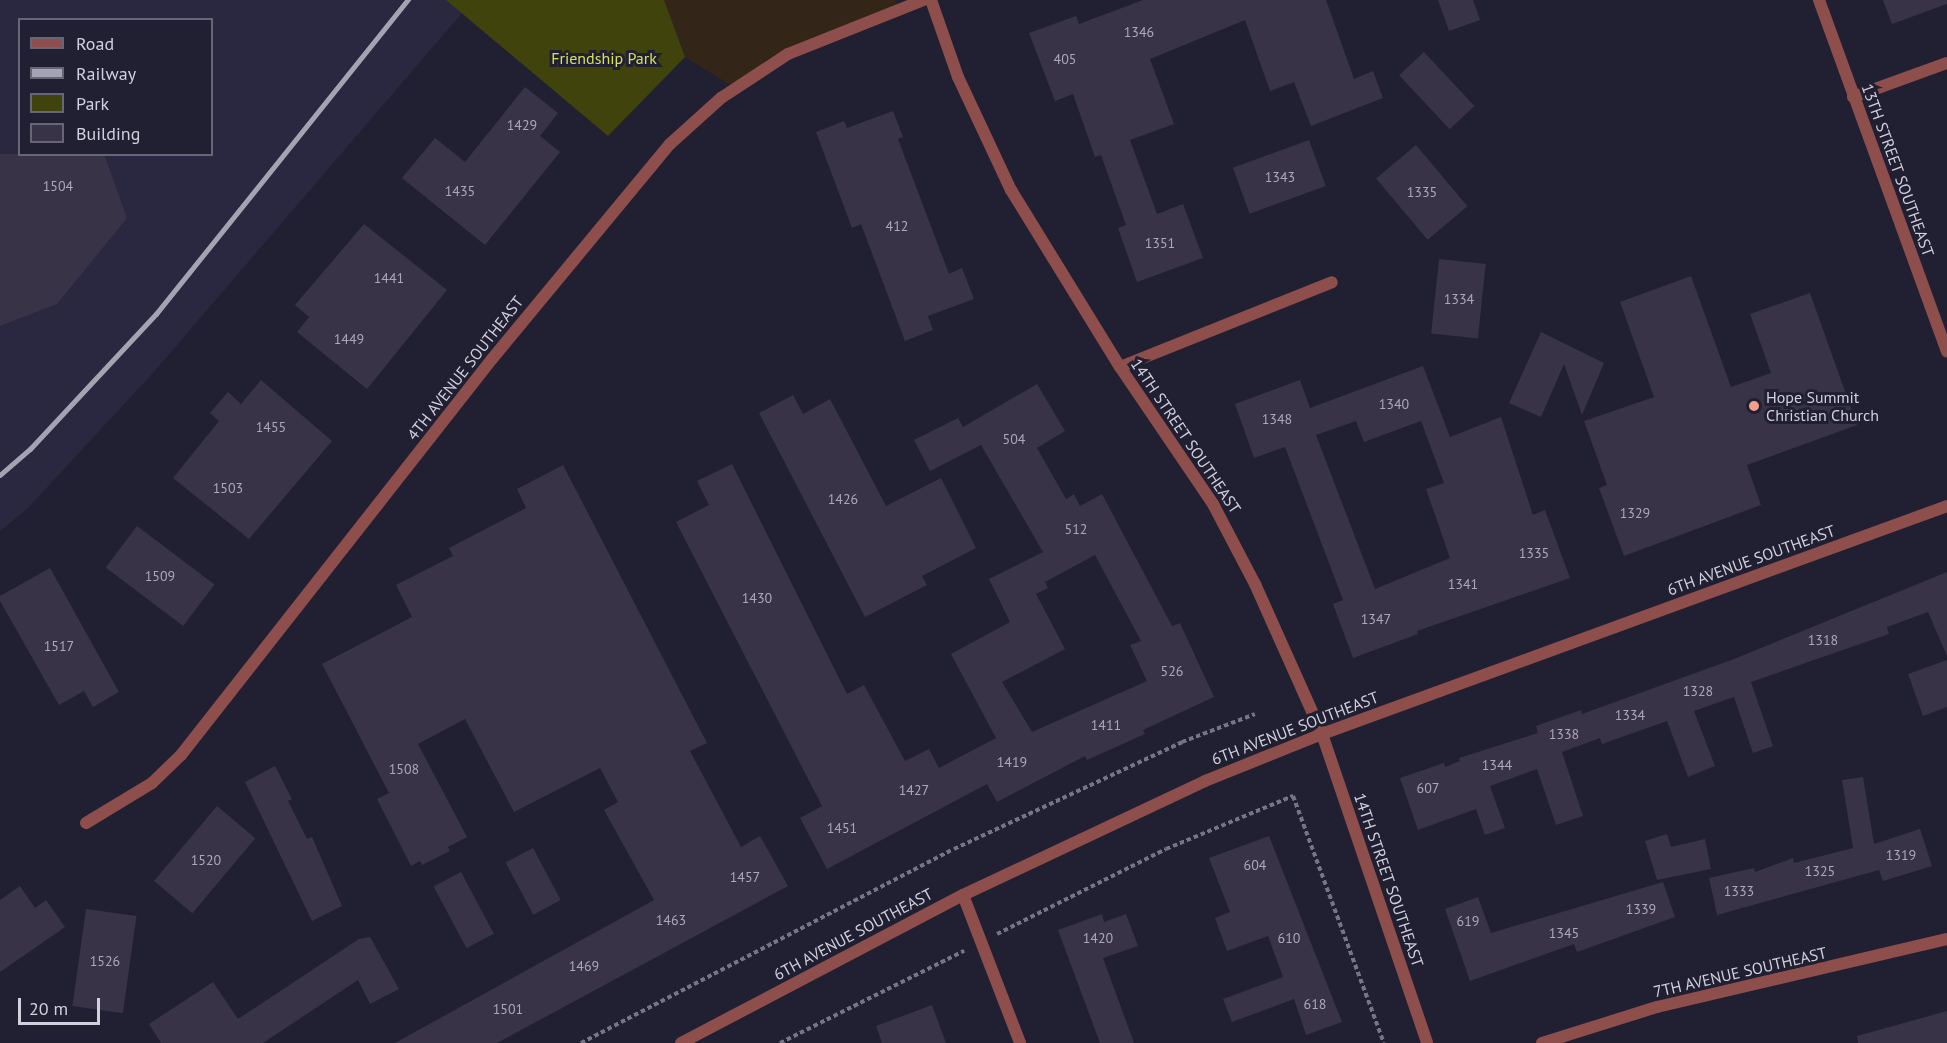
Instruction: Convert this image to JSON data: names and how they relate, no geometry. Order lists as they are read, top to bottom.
{
  "streets": {
    "street": [
      "13TH STREET SOUTHEAST",
      "4TH AVENUE SOUTHEAST",
      "14TH STREET SOUTHEAST",
      "6TH AVENUE SOUTHEAST",
      "7TH AVENUE SOUTHEAST"
    ]
  },
  "crossings": [
    ["14TH STREET SOUTHEAST", "6TH AVENUE SOUTHEAST"]
  ],
  "parks": ["Friendship Park"],
  "places": ["Hope Summit Christian Church"],
  "house_numbers": [
    "1346",
    "405",
    "1429",
    "1343",
    "1504",
    "1435",
    "1335",
    "412",
    "1351",
    "1441",
    "1334",
    "1449",
    "1340",
    "1348",
    "1455",
    "504",
    "1503",
    "1426",
    "1329",
    "512",
    "1335",
    "1509",
    "1341",
    "1430",
    "1347",
    "1318",
    "1517",
    "526",
    "1328",
    "1334",
    "1411",
    "1338",
    "1419",
    "1344",
    "1508",
    "607",
    "1427",
    "1451",
    "1319",
    "1520",
    "604",
    "1325",
    "1457",
    "1333",
    "1339",
    "1463",
    "619",
    "1345",
    "1420",
    "610",
    "1526",
    "1469",
    "618",
    "1501"
  ],
  "legend": [
    "Road",
    "Railway",
    "Park",
    "Building"
  ],
  "scale_bar": "20 m"
}
